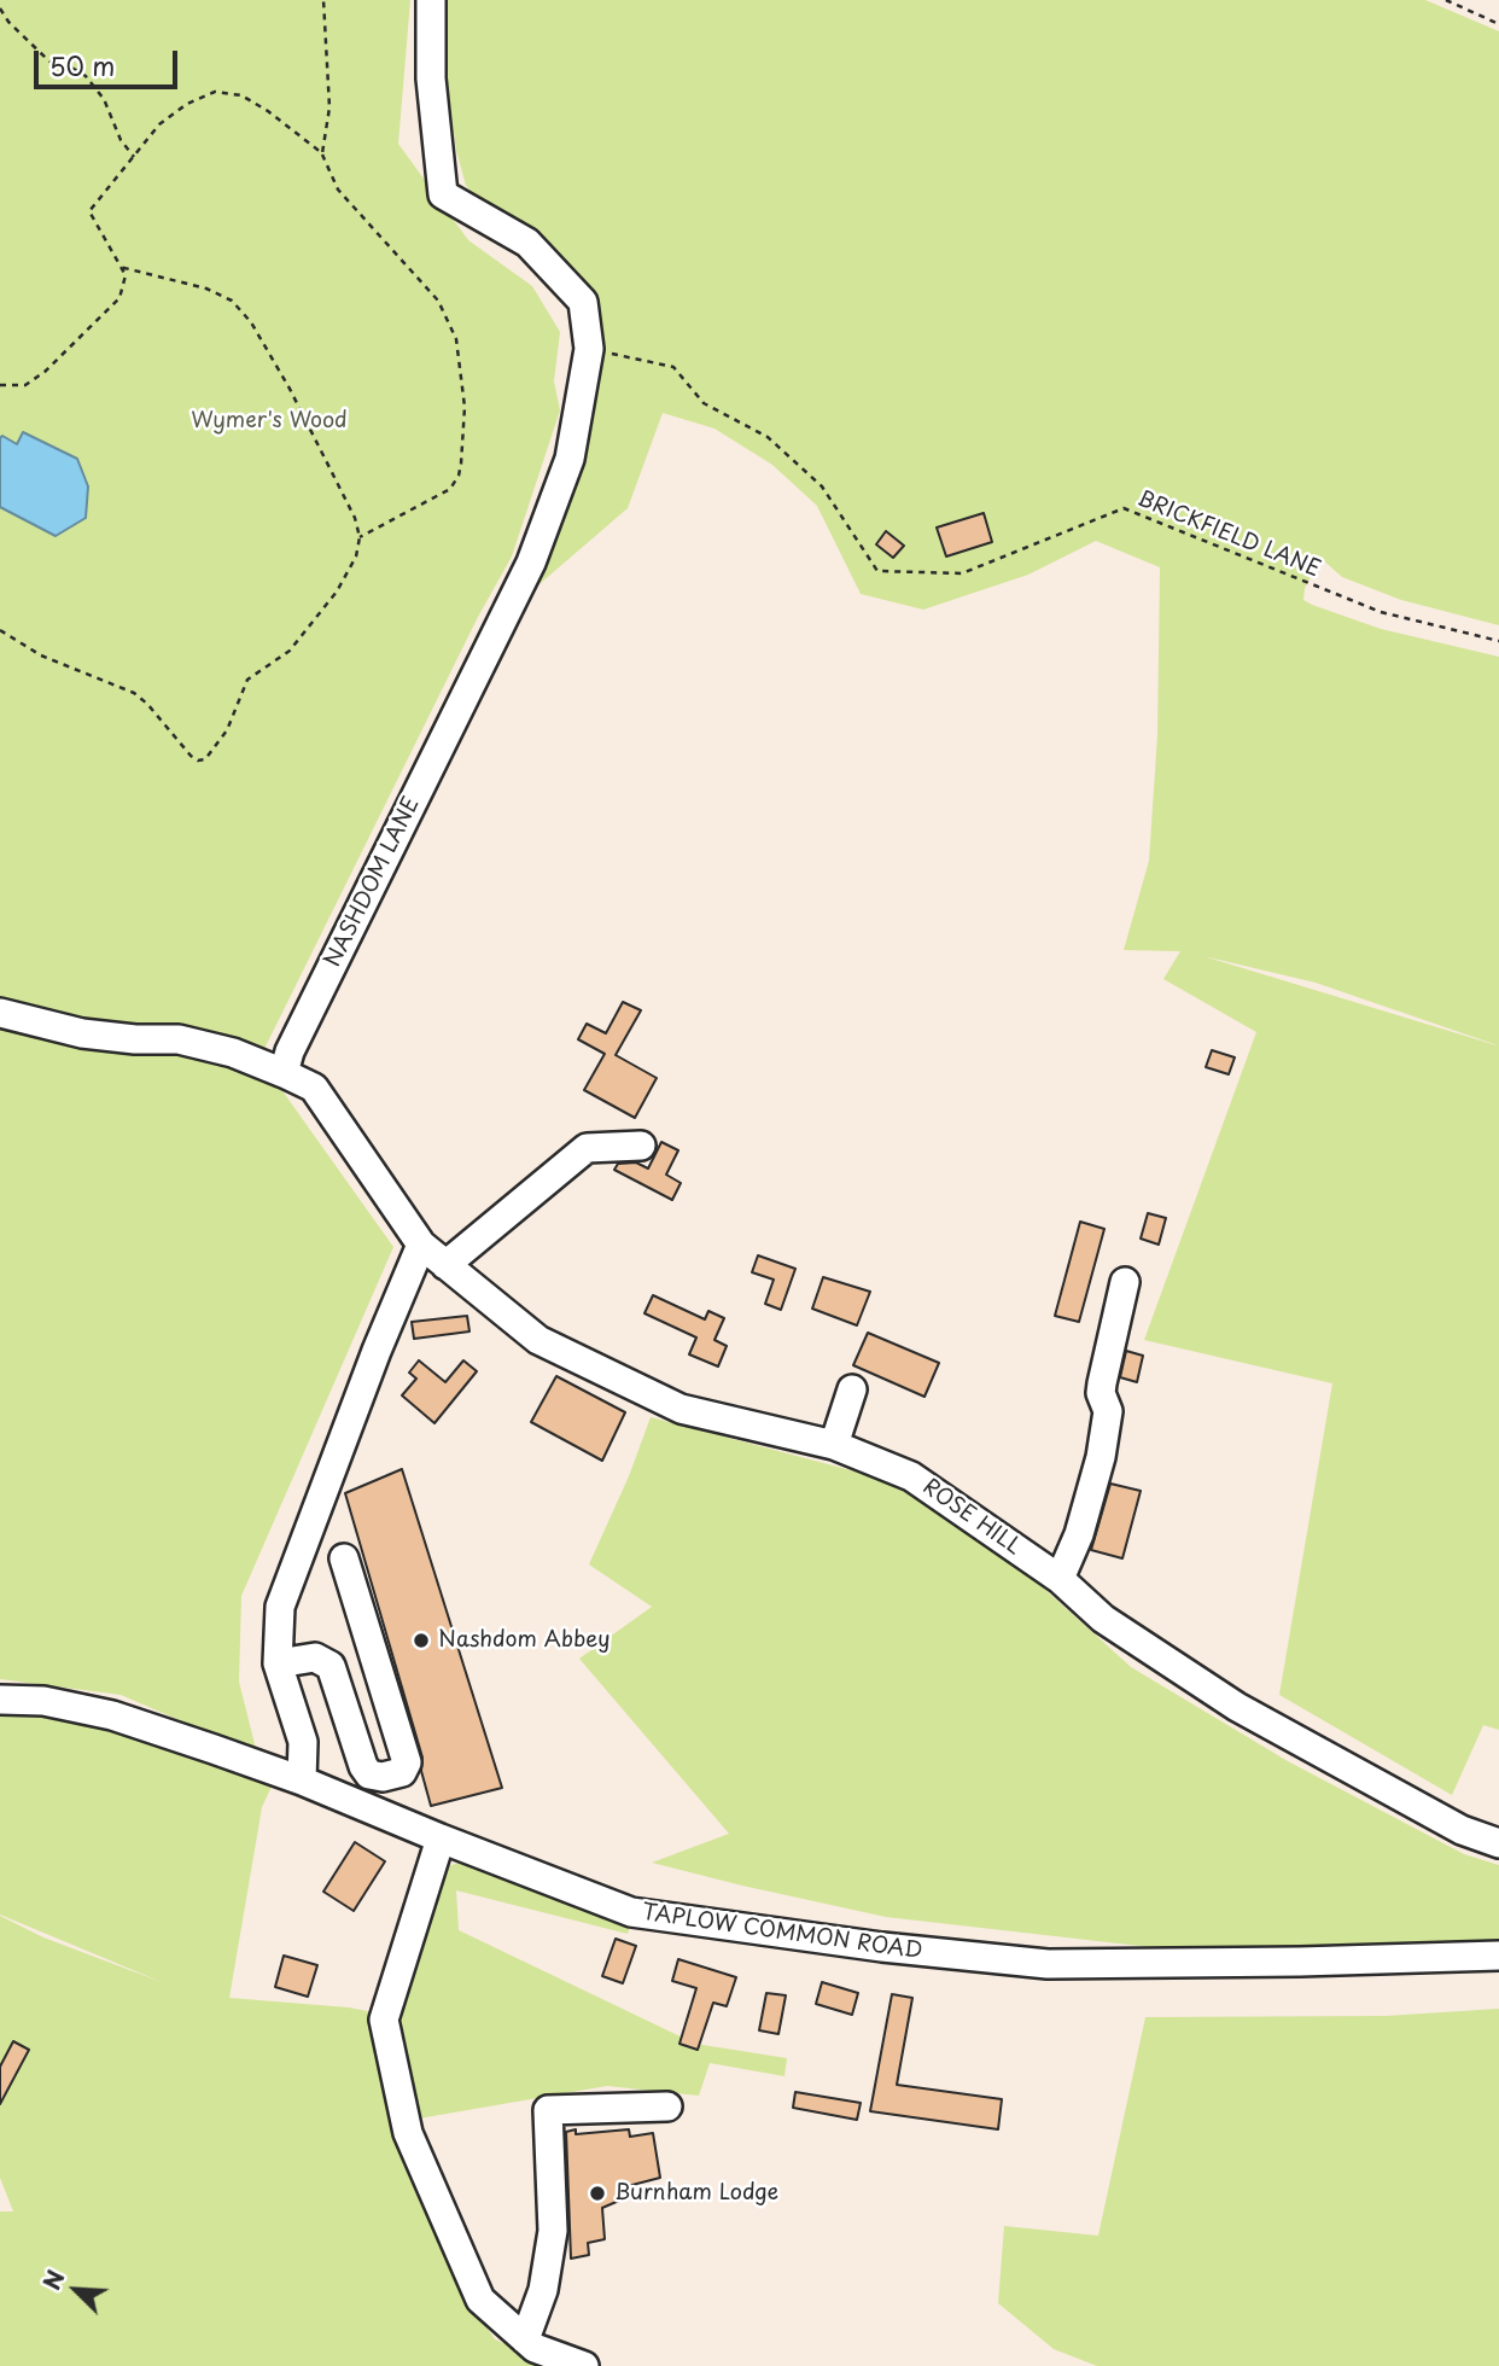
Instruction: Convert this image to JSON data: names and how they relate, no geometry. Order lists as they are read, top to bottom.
{
  "streets": {
    "street": ["NASHDOM LANE", "ROSE HILL", "TAPLOW COMMON ROAD"],
    "path": ["BRICKFIELD LANE"]
  },
  "crossings": [
    ["BRICKFIELD LANE", "NASHDOM LANE"]
  ],
  "parks": ["Wymer's Wood"],
  "places": ["Nashdom Abbey", "Burnham Lodge"],
  "scale_bar": "50 m",
  "north": "top left"
}
